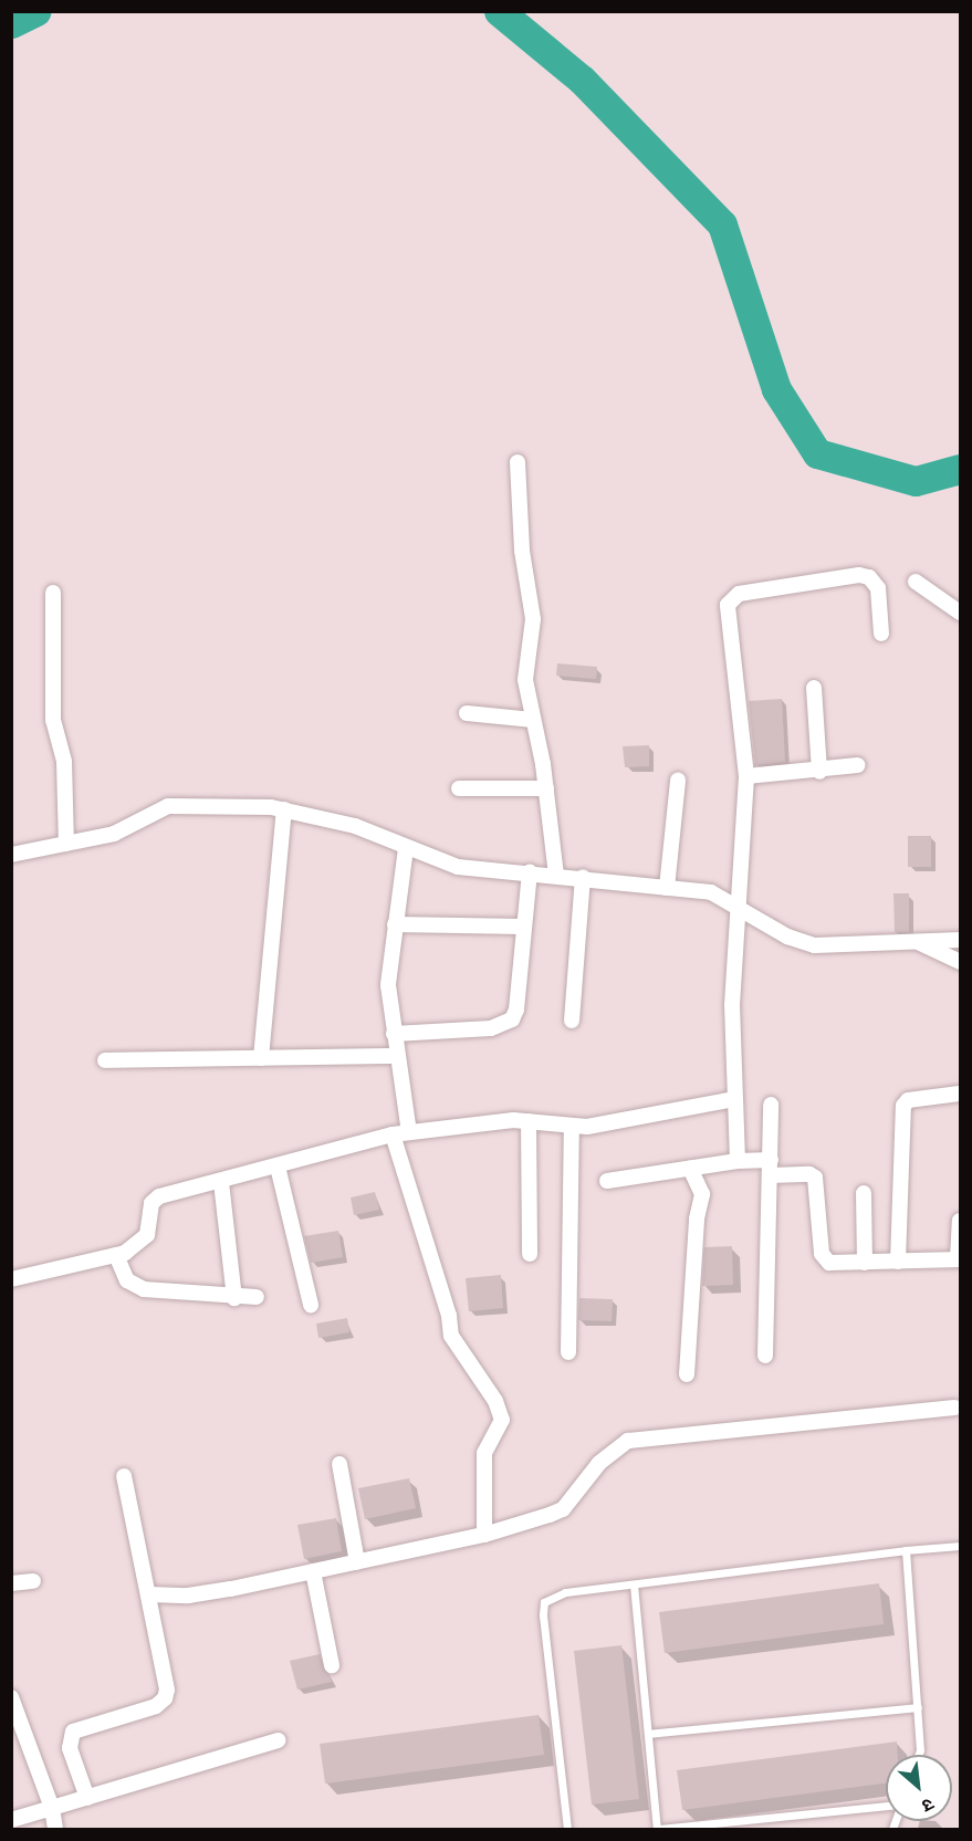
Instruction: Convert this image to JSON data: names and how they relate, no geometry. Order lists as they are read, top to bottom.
{
  "north": "bottom right"
}
